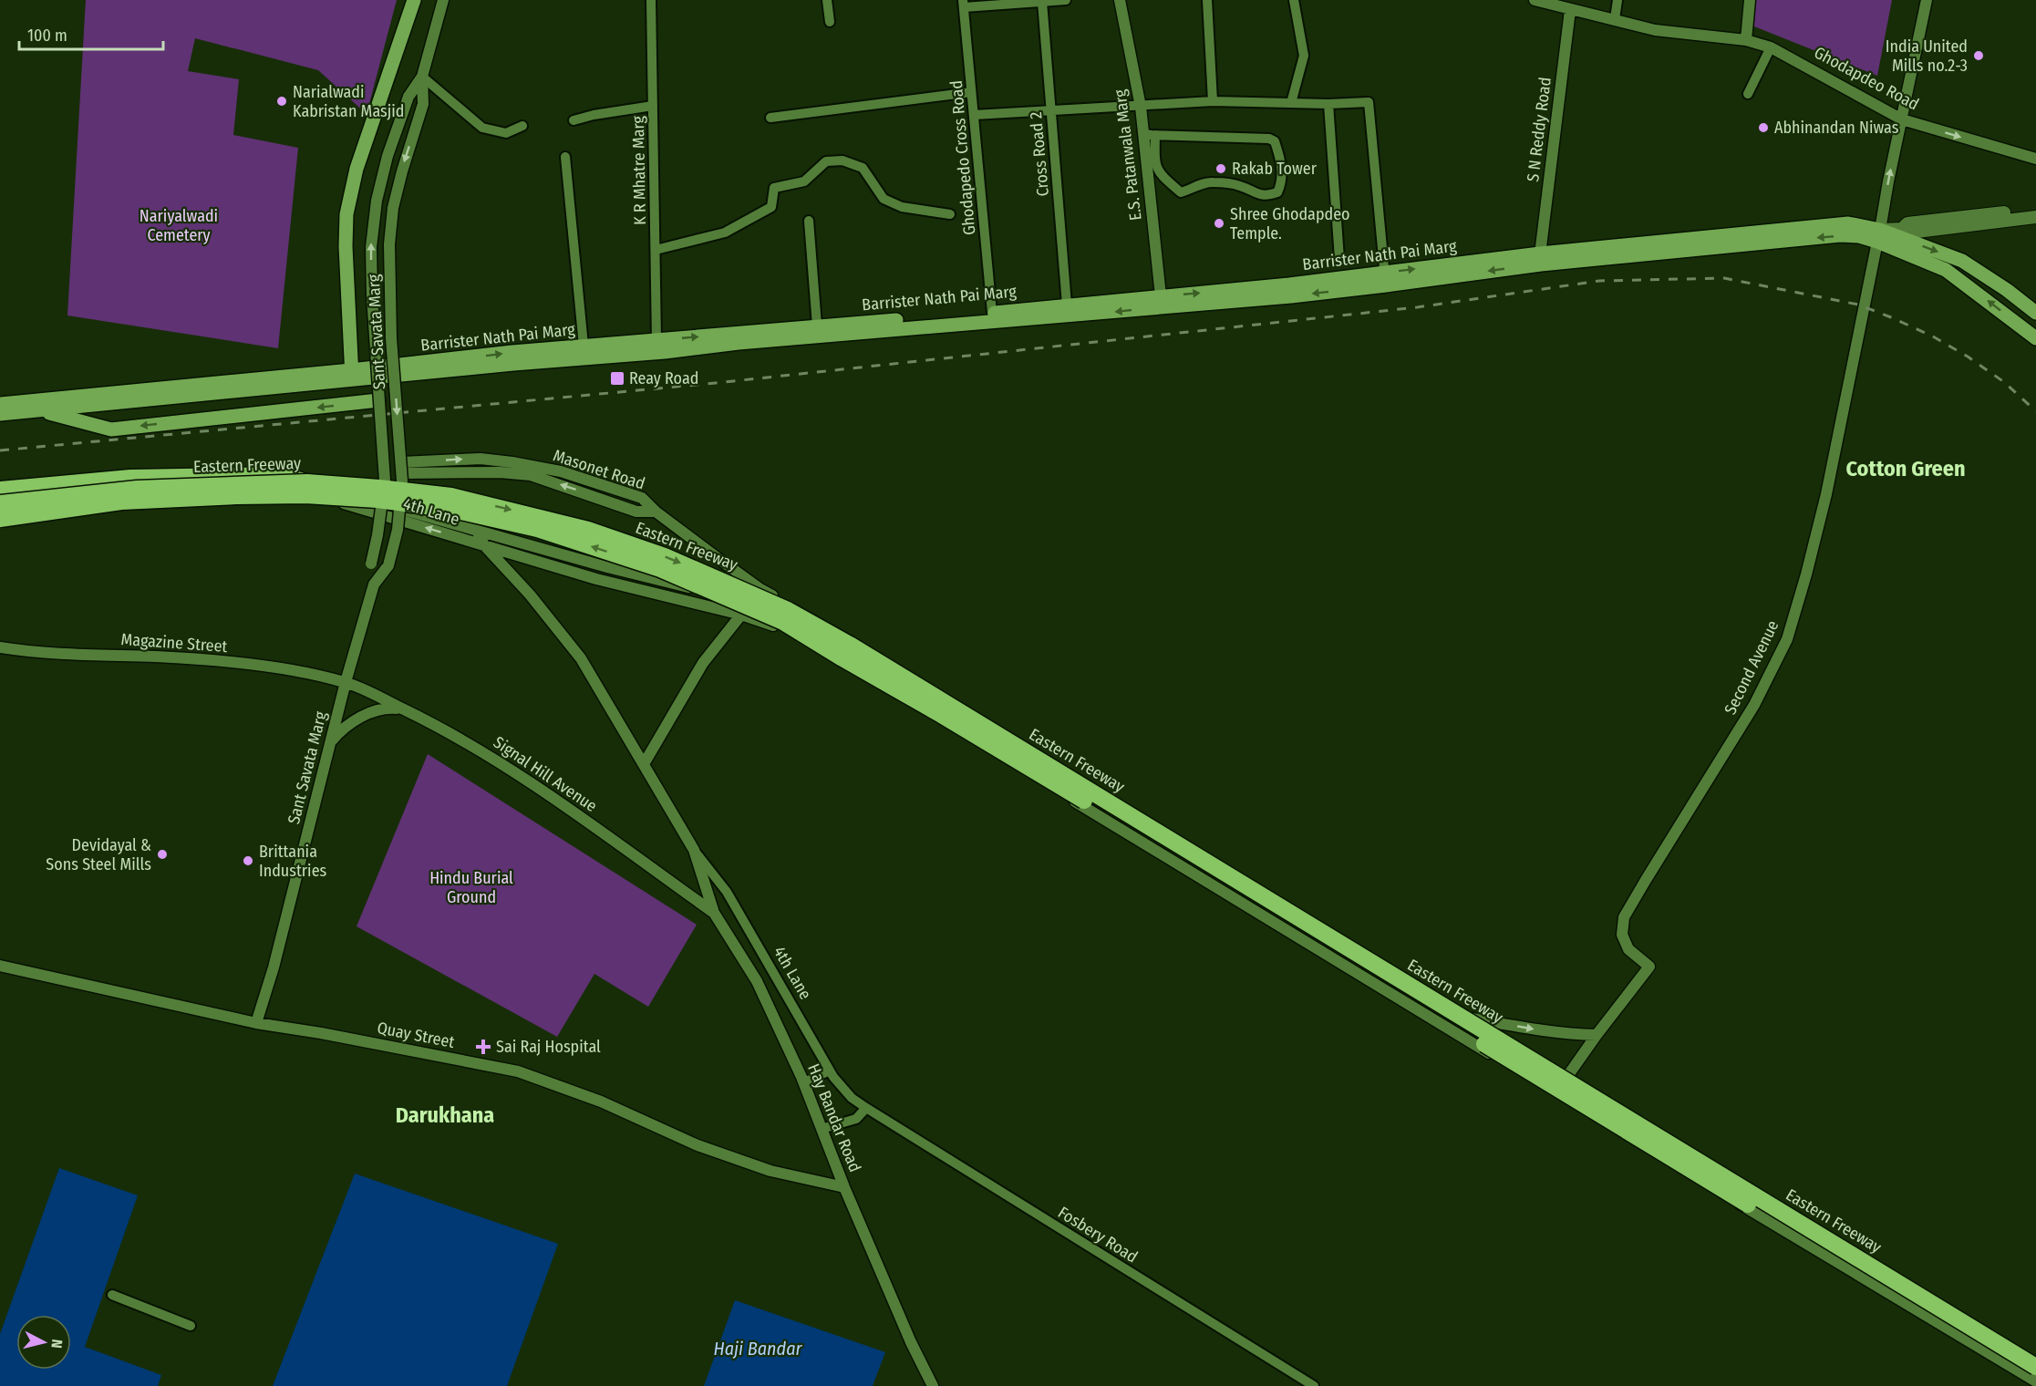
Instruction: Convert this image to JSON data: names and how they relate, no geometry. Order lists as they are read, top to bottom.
{
  "streets": {
    "highway": ["Eastern Freeway"],
    "main road": ["Barrister Nath Pai Marg"],
    "street": [
      "Ghodapdeo Road",
      "S N Reddy Road",
      "Cross Road 2",
      "E.S. Patanwala Marg",
      "Ghodapedo Cross Road",
      "K R Mhatre Marg",
      "Sant Savata Marg",
      "Masonet Road",
      "4th Lane",
      "Magazine Street",
      "Second Avenue",
      "Signal Hill Avenue",
      "Quay Street",
      "Hay Bandar Road",
      "Fosbery Road"
    ]
  },
  "crossings": [
    ["Ghodapdeo Road", "S N Reddy Road"],
    ["S N Reddy Road", "Barrister Nath Pai Marg"],
    ["Cross Road 2", "Barrister Nath Pai Marg"],
    ["E.S. Patanwala Marg", "Barrister Nath Pai Marg"],
    ["Ghodapedo Cross Road", "Barrister Nath Pai Marg"],
    ["K R Mhatre Marg", "Barrister Nath Pai Marg"],
    ["Barrister Nath Pai Marg", "Second Avenue"],
    ["Sant Savata Marg", "Masonet Road"],
    ["Sant Savata Marg", "Magazine Street"],
    ["Sant Savata Marg", "Signal Hill Avenue"],
    ["Sant Savata Marg", "Quay Street"],
    ["Masonet Road", "Second Avenue"],
    ["4th Lane", "Signal Hill Avenue"],
    ["4th Lane", "Hay Bandar Road"],
    ["4th Lane", "Fosbery Road"],
    ["Magazine Street", "Signal Hill Avenue"],
    ["Signal Hill Avenue", "Hay Bandar Road"],
    ["Quay Street", "Hay Bandar Road"]
  ],
  "districts": ["Cotton Green", "Darukhana"],
  "water": ["Haji Bandar"],
  "parks": ["Nariyalwadi Cemetery", "Hindu Burial Ground"],
  "places": {
    "other": [
      "India United Mills no.2-3",
      "Narialwadi Kabristan Masjid",
      "Abhinandan Niwas",
      "Rakab Tower",
      "Shree Ghodapdeo Temple.",
      "Devidayal & Sons Steel Mills",
      "Brittania Industries"
    ],
    "transit": ["Reay Road"],
    "health": ["Sai Raj Hospital"]
  },
  "scale_bar": "100 m",
  "north": "right"
}
